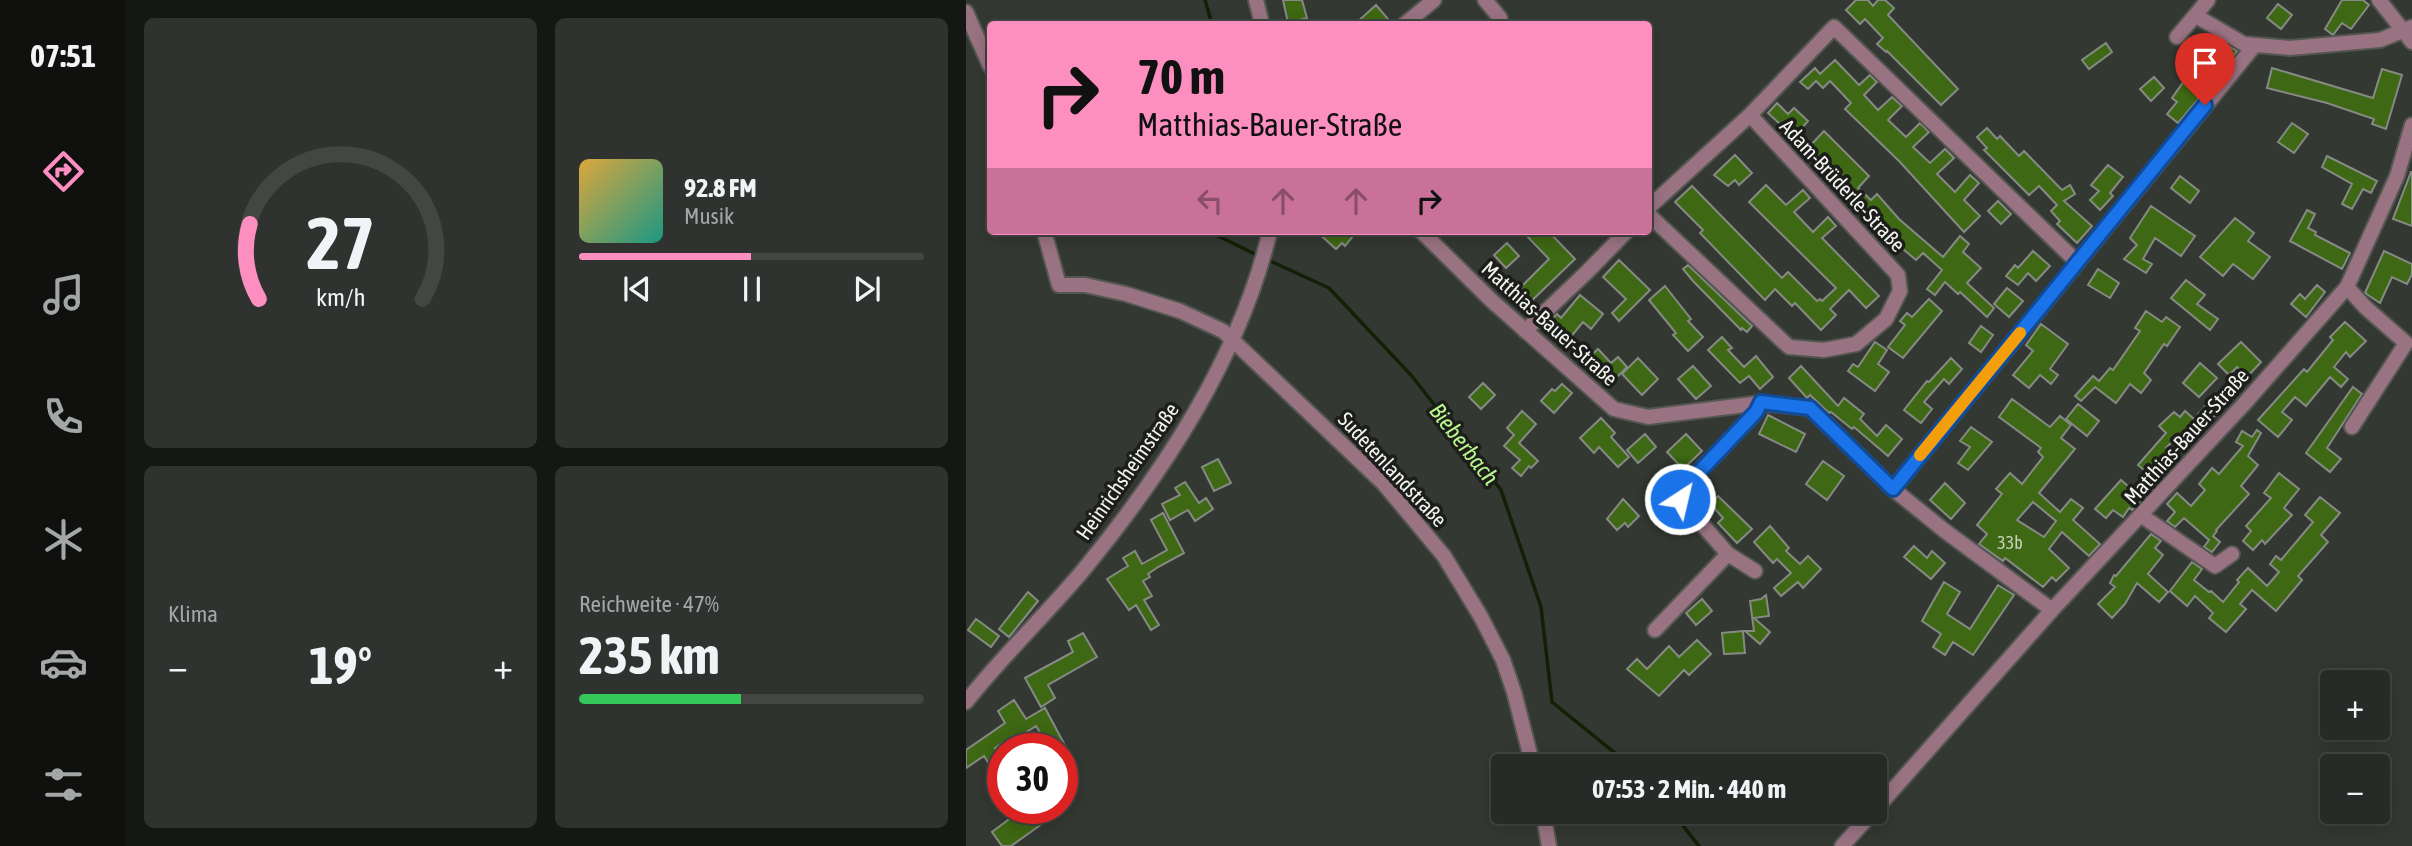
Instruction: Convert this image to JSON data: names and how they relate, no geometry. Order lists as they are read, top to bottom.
{
  "streets": {
    "street": [
      "Adam-Brüderle-Straße",
      "Matthias-Bauer-Straße",
      "Sudetenlandstraße",
      "Heinrichsheimstraße"
    ]
  },
  "crossings": [
    ["Sudetenlandstraße", "Heinrichsheimstraße"]
  ],
  "water": ["Bieberbach"],
  "house_numbers": ["33b"],
  "page": {
    "tabs": "07:51",
    "turn": ["70 m", "Matthias-Bauer-Straße"],
    "song": ["92.8 FM", "Musik"],
    "tile": [
      "Klima",
      ["Reichweite · 47%", "235 km"]
    ],
    "heat": ["−", "19°", "+"],
    "map_buttons": ["+", "−"],
    "limit": "30",
    "trip": "07:53 · 2 Min. · 440 m",
    "gauge": ["27", "km/h"]
  }
}
